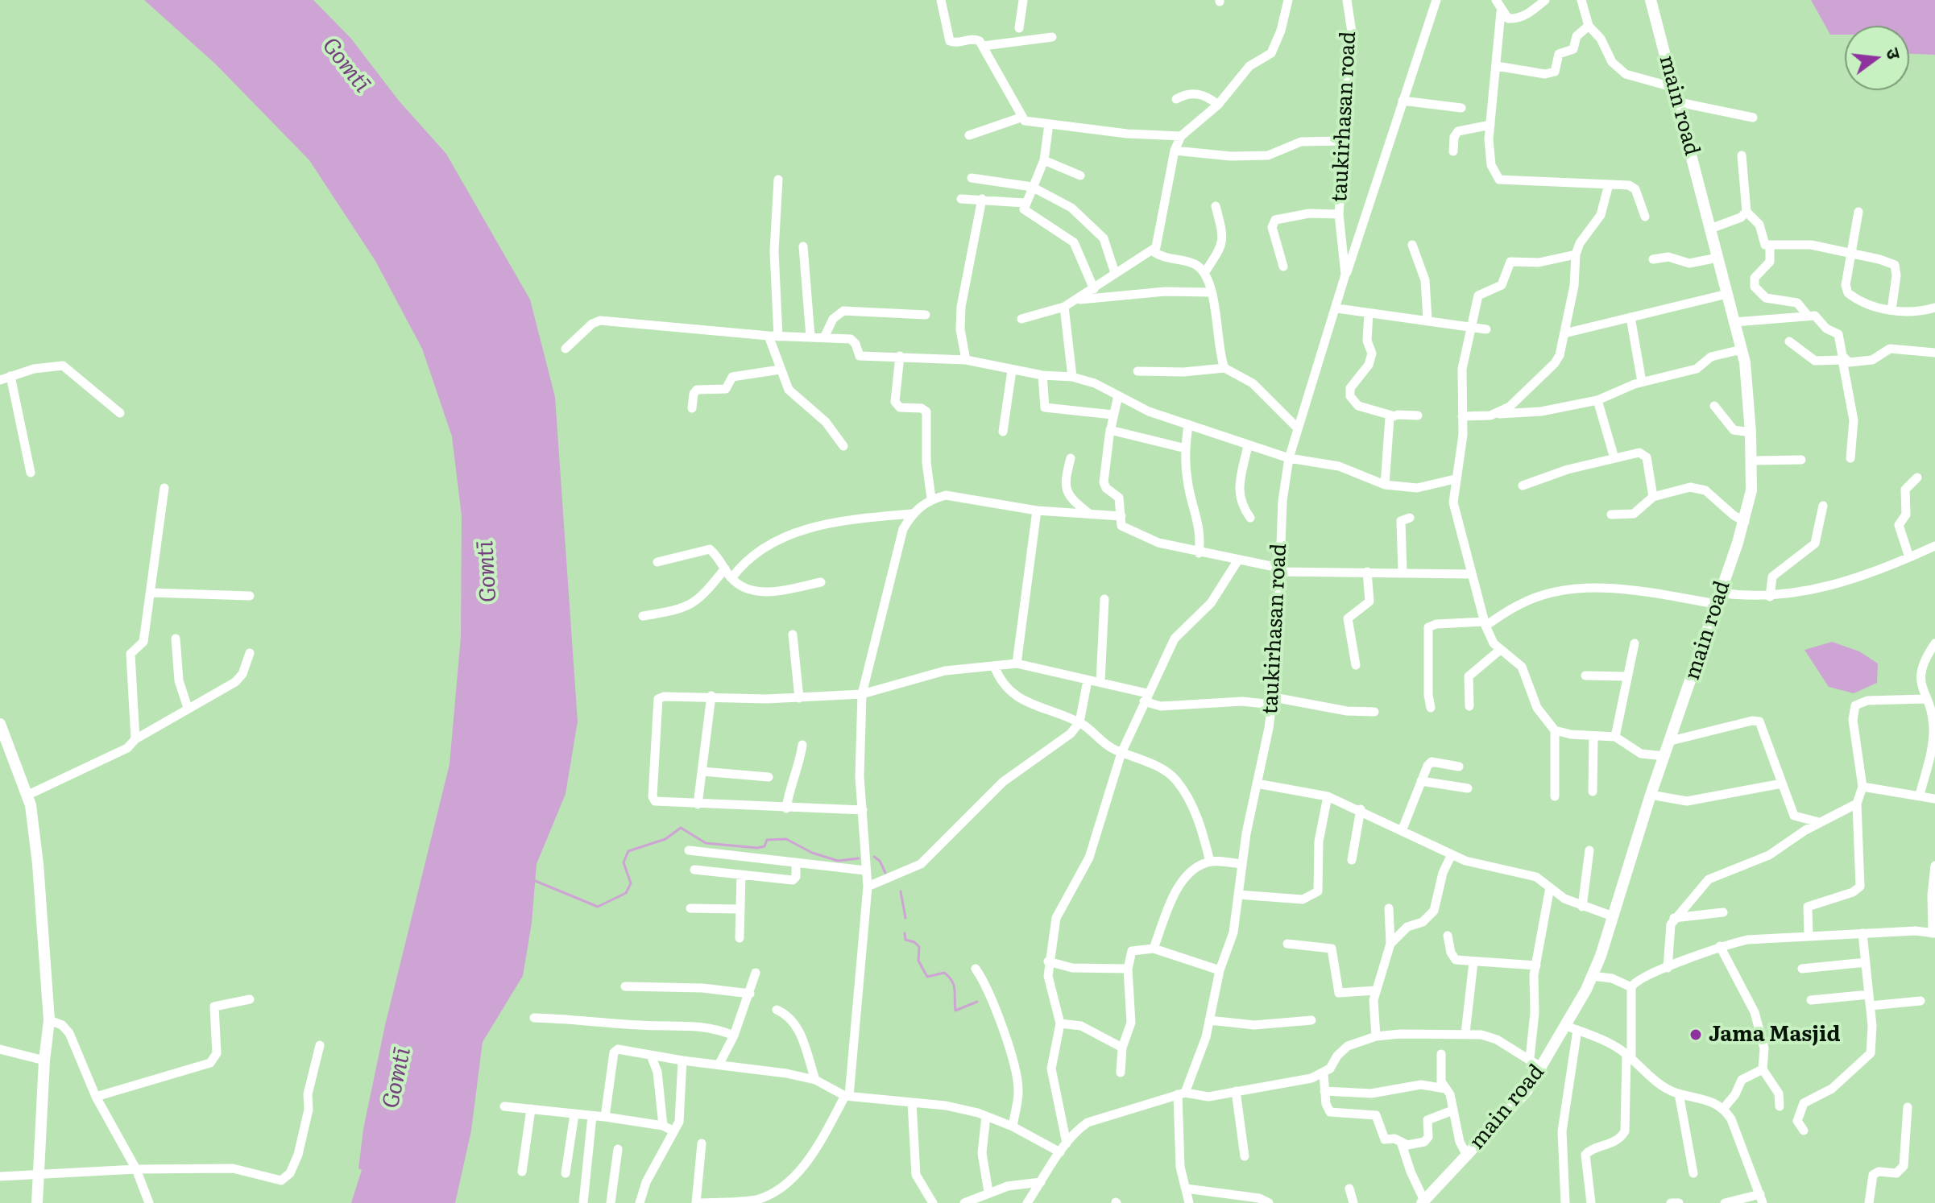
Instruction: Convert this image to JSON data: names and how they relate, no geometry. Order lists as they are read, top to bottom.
{
  "streets": {
    "main road": ["main road"],
    "street": ["taukirhasan road"]
  },
  "water": ["Gomtī"],
  "places": ["Jama Masjid"],
  "north": "right"
}
